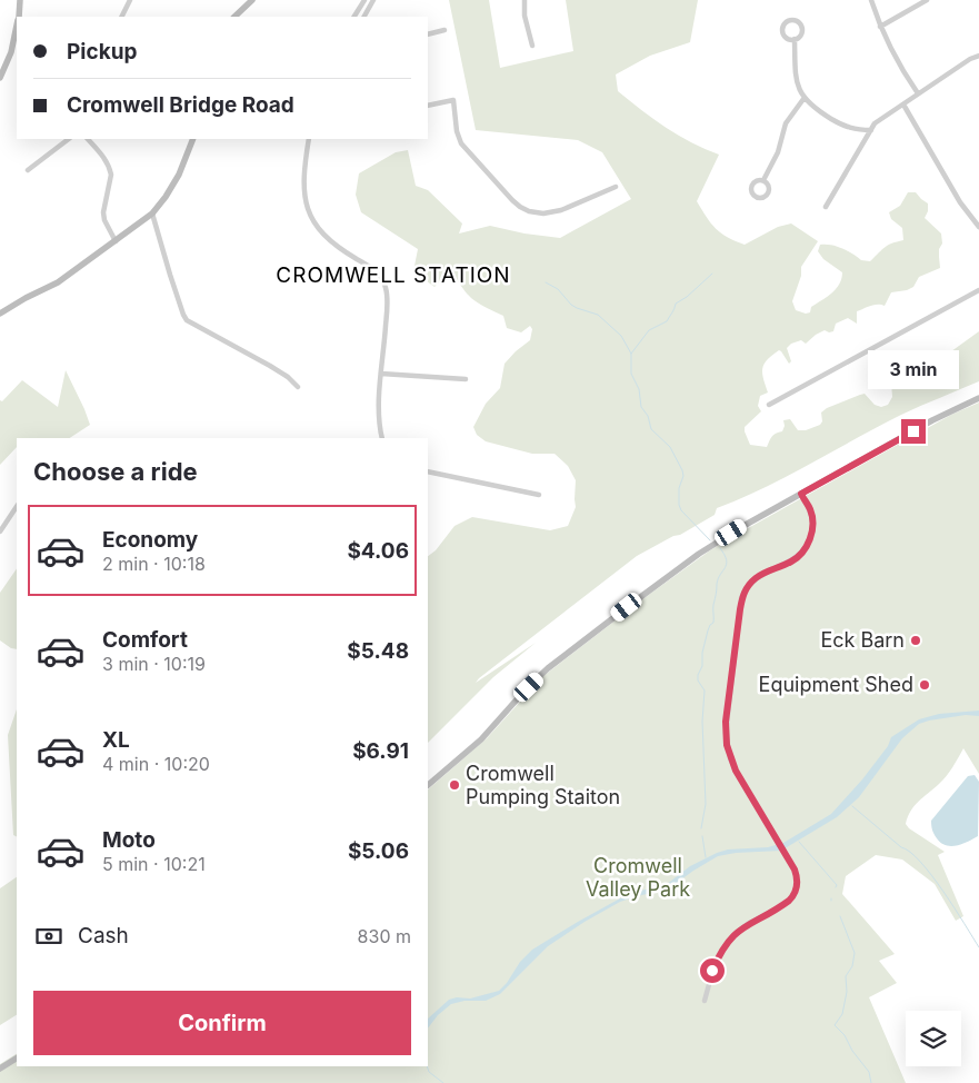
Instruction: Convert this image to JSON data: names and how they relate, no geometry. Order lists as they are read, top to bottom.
{
  "districts": ["CROMWELL STATION"],
  "parks": ["Cromwell Valley Park"],
  "places": ["Eck Barn", "Equipment Shed", "Cromwell Pumping Staiton"],
  "page": {
    "banner": ["Pickup", "Cromwell Bridge Road"],
    "bubble": "3 min",
    "heading": "Choose a ride",
    "list": [
      {
        "name": "Economy",
        "note": "2 min · 10:18",
        "value": "$4.06"
      },
      {
        "name": "Comfort",
        "note": "3 min · 10:19",
        "value": "$5.48"
      },
      {
        "name": "XL",
        "note": "4 min · 10:20",
        "value": "$6.91"
      },
      {
        "name": "Moto",
        "note": "5 min · 10:21",
        "value": "$5.06"
      }
    ],
    "pay": ["Cash", "830 m"],
    "buttons": "Confirm"
  }
}
